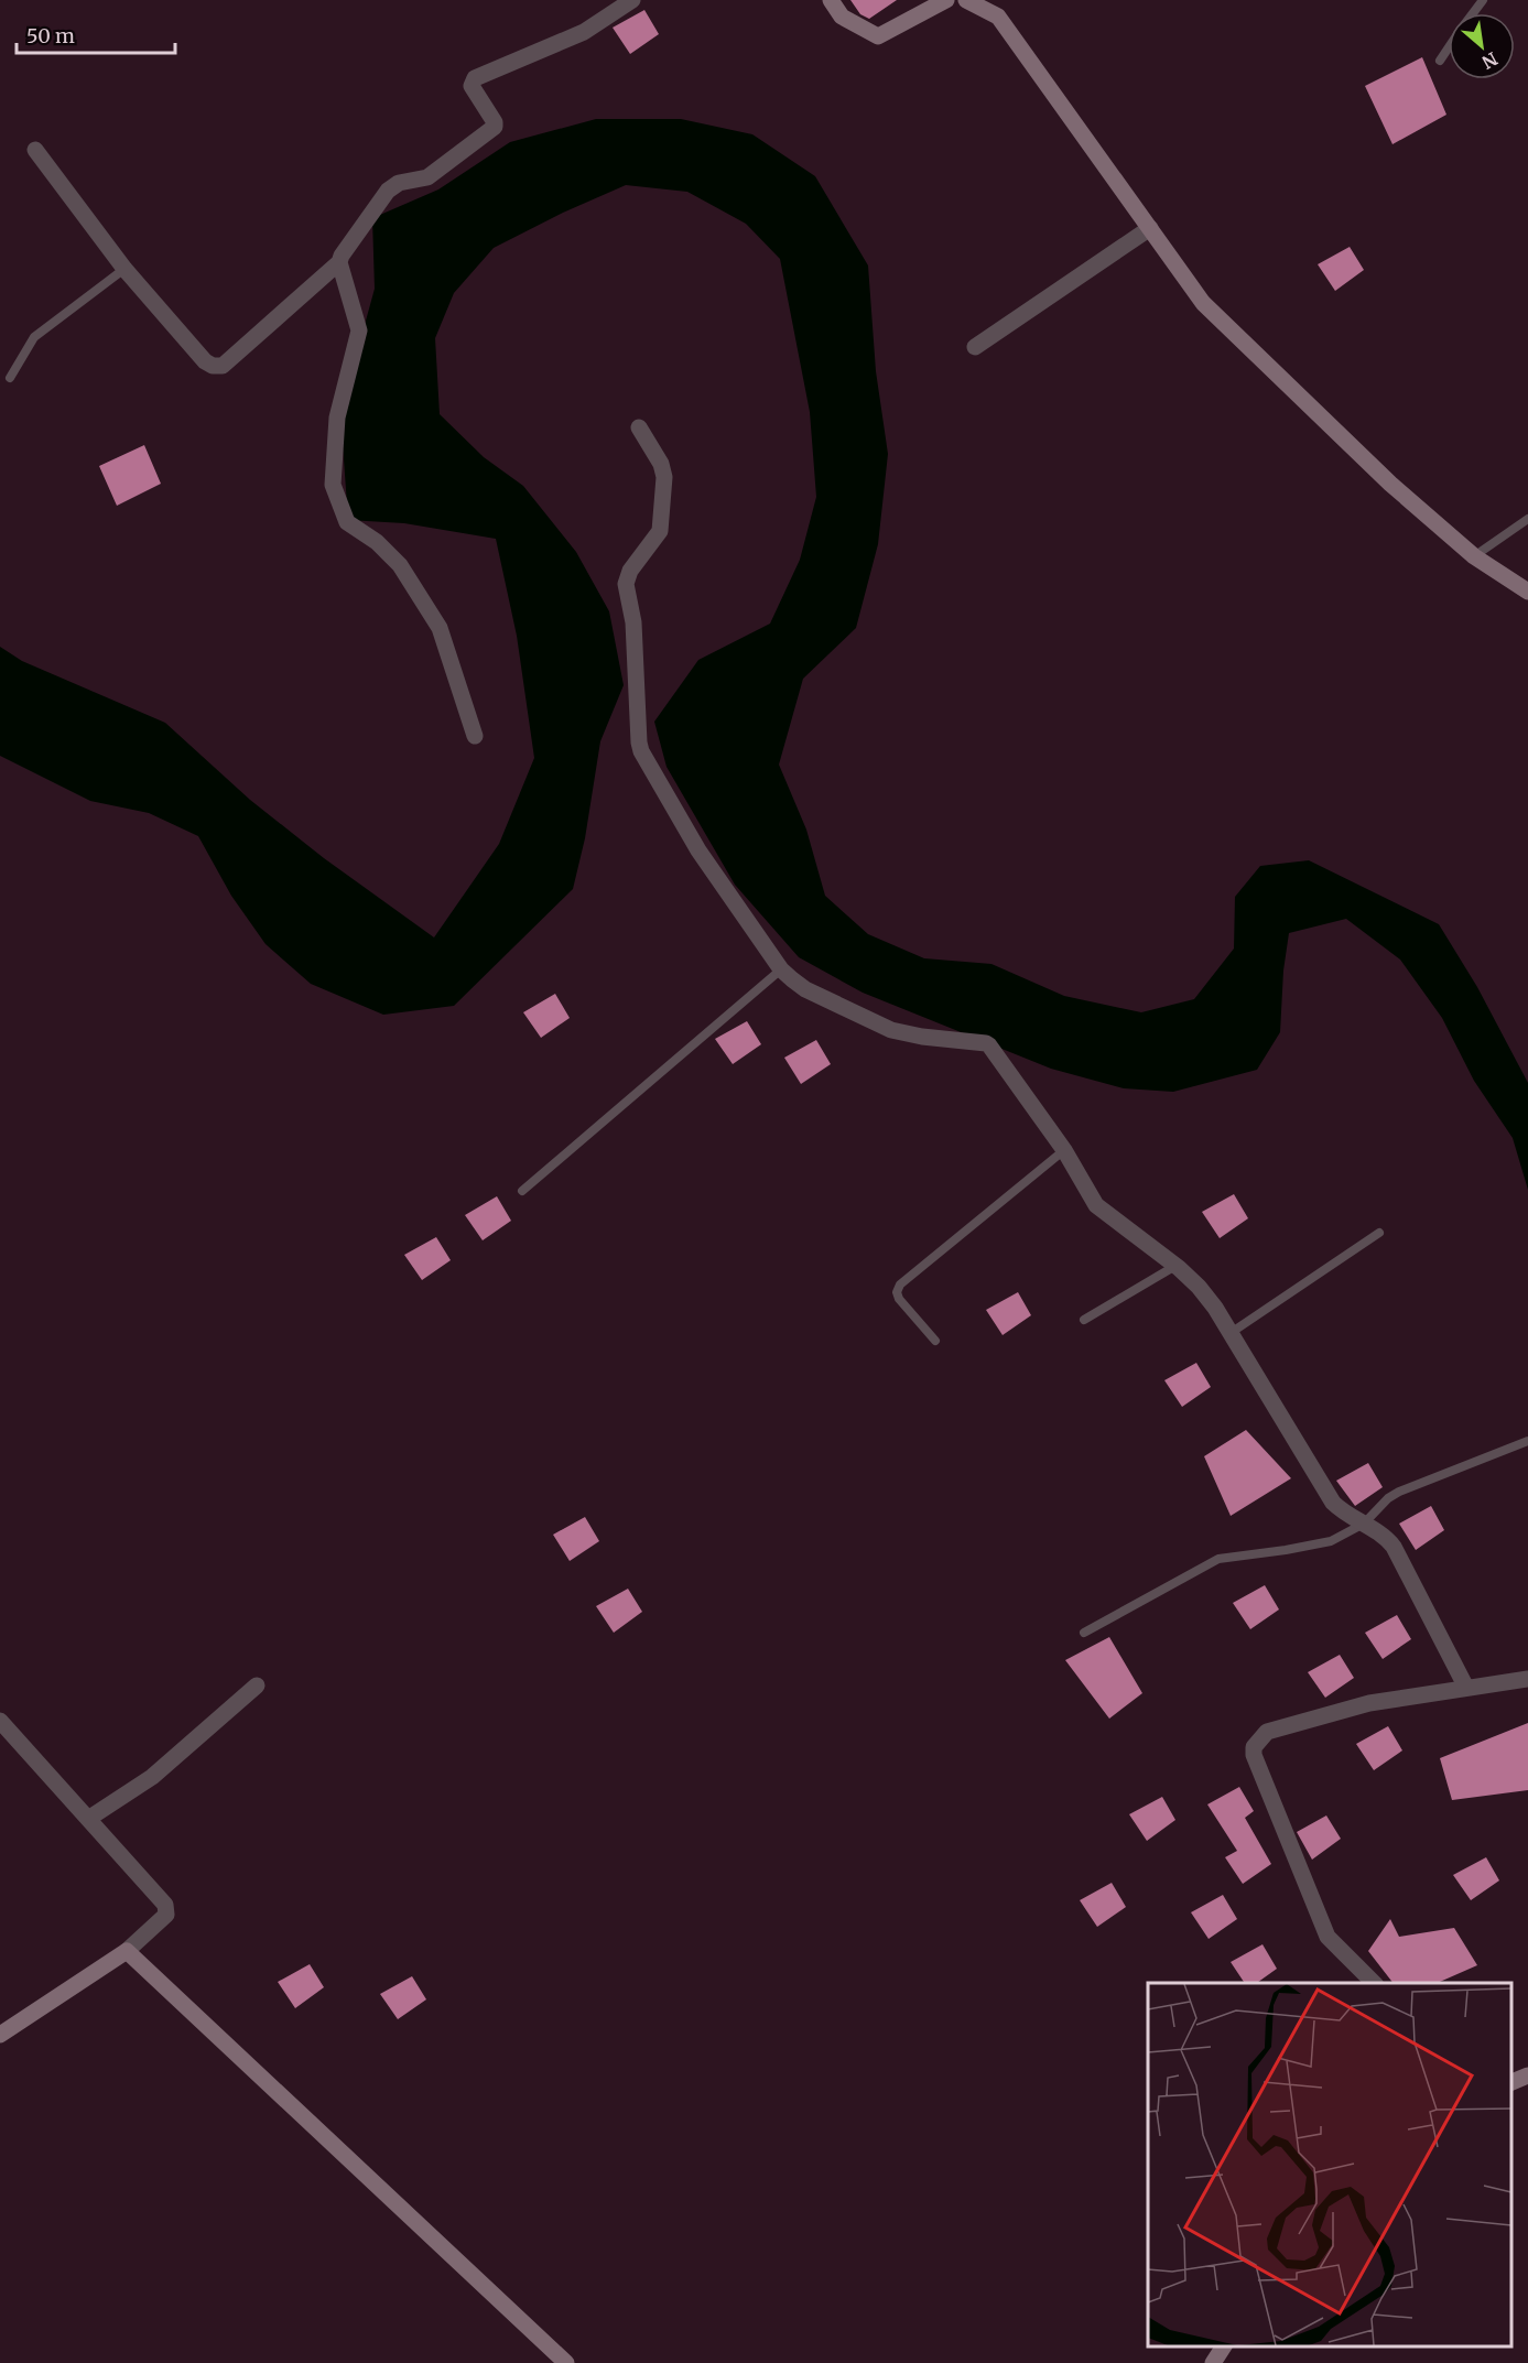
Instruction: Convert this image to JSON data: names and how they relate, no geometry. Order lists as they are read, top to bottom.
{
  "scale_bar": "50 m",
  "north": "bottom right"
}
